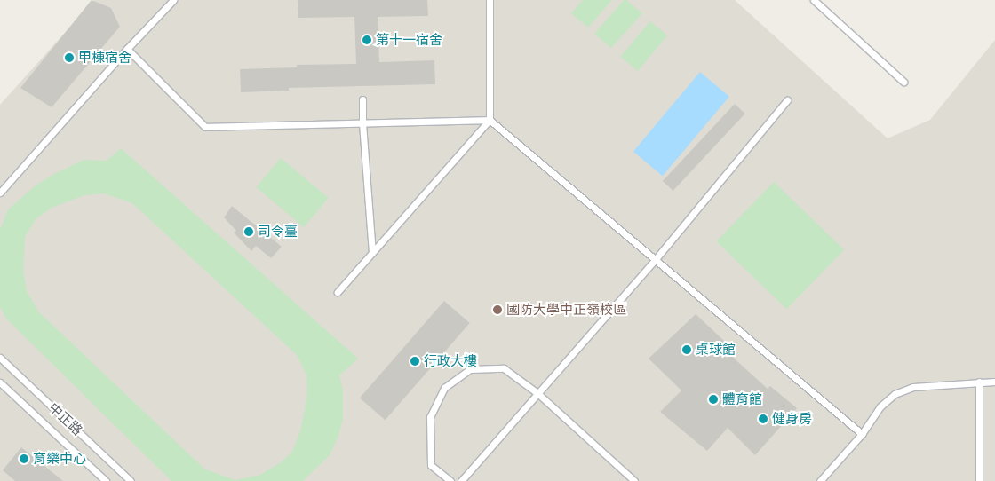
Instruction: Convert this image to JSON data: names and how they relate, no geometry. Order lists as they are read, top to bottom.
{
  "streets": {
    "lane": ["中正路"]
  },
  "places": [
    "第十一宿舍",
    "甲棟宿舍",
    "司令臺",
    "國防大學中正嶺校區",
    "桌球館",
    "行政大樓",
    "體育館",
    "健身房",
    "育樂中心"
  ]
}
